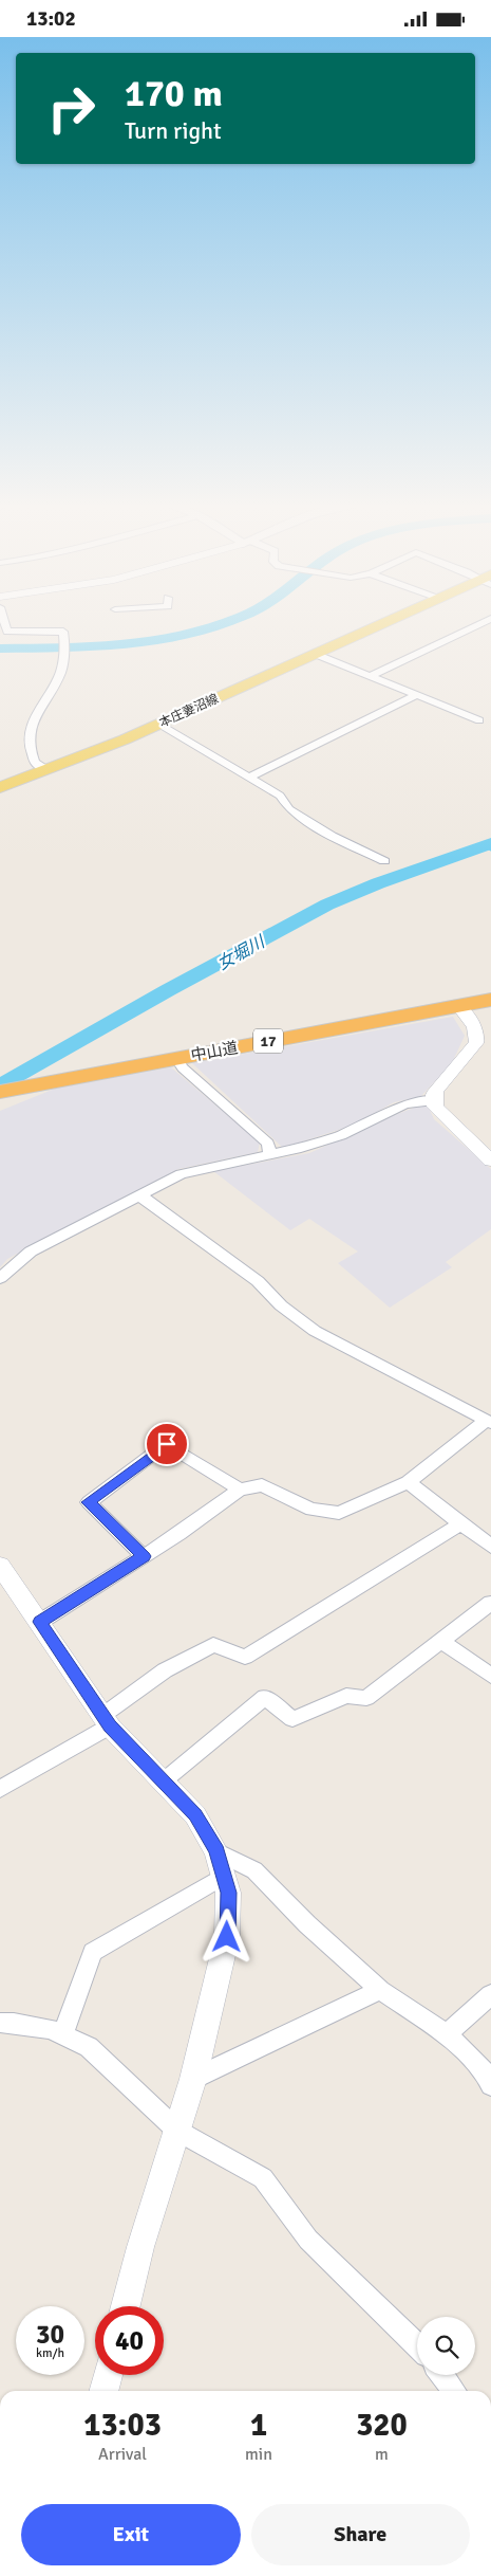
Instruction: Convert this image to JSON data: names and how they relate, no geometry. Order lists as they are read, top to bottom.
{
  "streets": {
    "highway": ["17", "中山道"],
    "main road": ["本庄妻沼線"]
  },
  "water": ["女堀川"],
  "page": {
    "status": "13:02",
    "turn": ["170 m", "Turn right"],
    "speed": "30 km/h",
    "limit": "40",
    "eta": [
      "13:03",
      "Arrival",
      "1",
      "min",
      "320",
      "m"
    ],
    "buttons": ["Exit", "Share"]
  }
}
